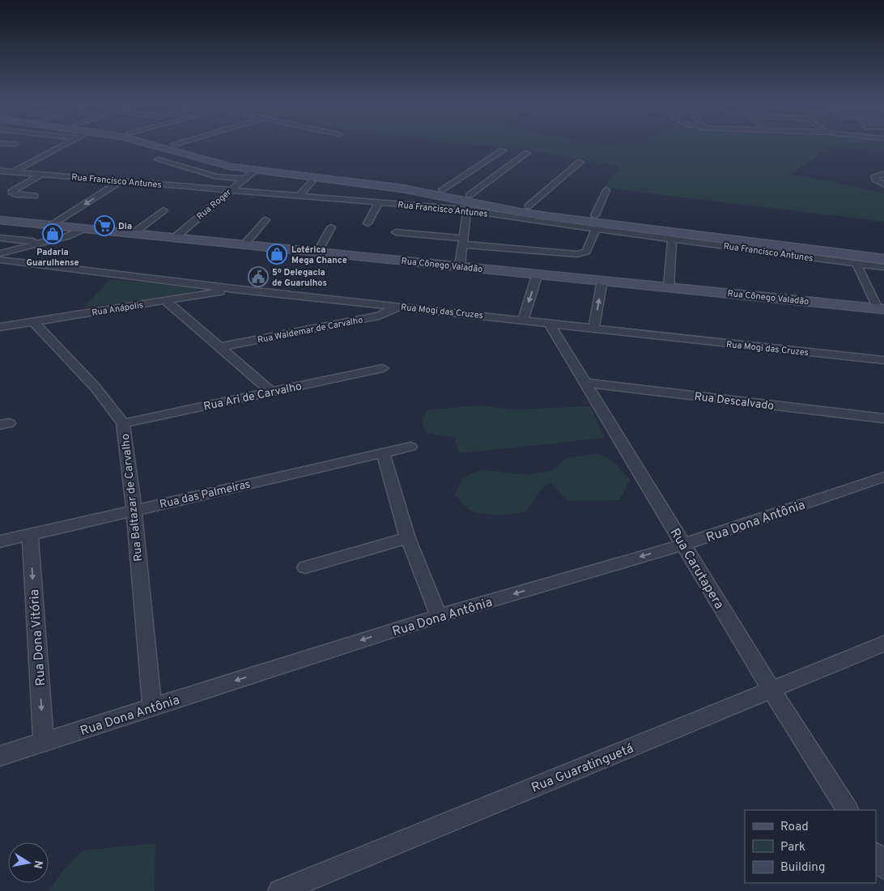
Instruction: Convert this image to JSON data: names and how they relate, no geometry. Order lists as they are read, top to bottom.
{
  "streets": {
    "main road": ["Rua Cônego Valadão"],
    "street": [
      "Rua Francisco Antunes",
      "Rua Roger",
      "Rua Anápolis",
      "Rua Mogi das Cruzes",
      "Rua Waldemar de Carvalho",
      "Rua Ari de Carvalho",
      "Rua Descalvado",
      "Rua das Palmeiras",
      "Rua Baltazar de Carvalho",
      "Rua Dona Antônia",
      "Rua Carutapera",
      "Rua Dona Vitória",
      "Rua Guaratinguetá"
    ]
  },
  "crossings": [
    ["Rua Francisco Antunes", "Rua Roger"],
    ["Rua Roger", "Rua Cônego Valadão"],
    ["Rua Anápolis", "Rua Mogi das Cruzes"],
    ["Rua Anápolis", "Rua Baltazar de Carvalho"],
    ["Rua Mogi das Cruzes", "Rua Waldemar de Carvalho"],
    ["Rua Mogi das Cruzes", "Rua Carutapera"],
    ["Rua Ari de Carvalho", "Rua Baltazar de Carvalho"],
    ["Rua Descalvado", "Rua Carutapera"],
    ["Rua das Palmeiras", "Rua Baltazar de Carvalho"],
    ["Rua das Palmeiras", "Rua Dona Vitória"],
    ["Rua Baltazar de Carvalho", "Rua Dona Antônia"],
    ["Rua Dona Antônia", "Rua Carutapera"],
    ["Rua Dona Antônia", "Rua Dona Vitória"],
    ["Rua Carutapera", "Rua Guaratinguetá"]
  ],
  "one_way": ["Rua Dona Antônia", "Rua Dona Vitória"],
  "places": {
    "supermarket": ["Dia"],
    "shop": ["Padaria Guarulhense", "Lotérica Mega Chance"],
    "public building": ["5º Delegacia de Guarulhos"]
  },
  "legend": ["Road", "Park", "Building"],
  "north": "right"
}
